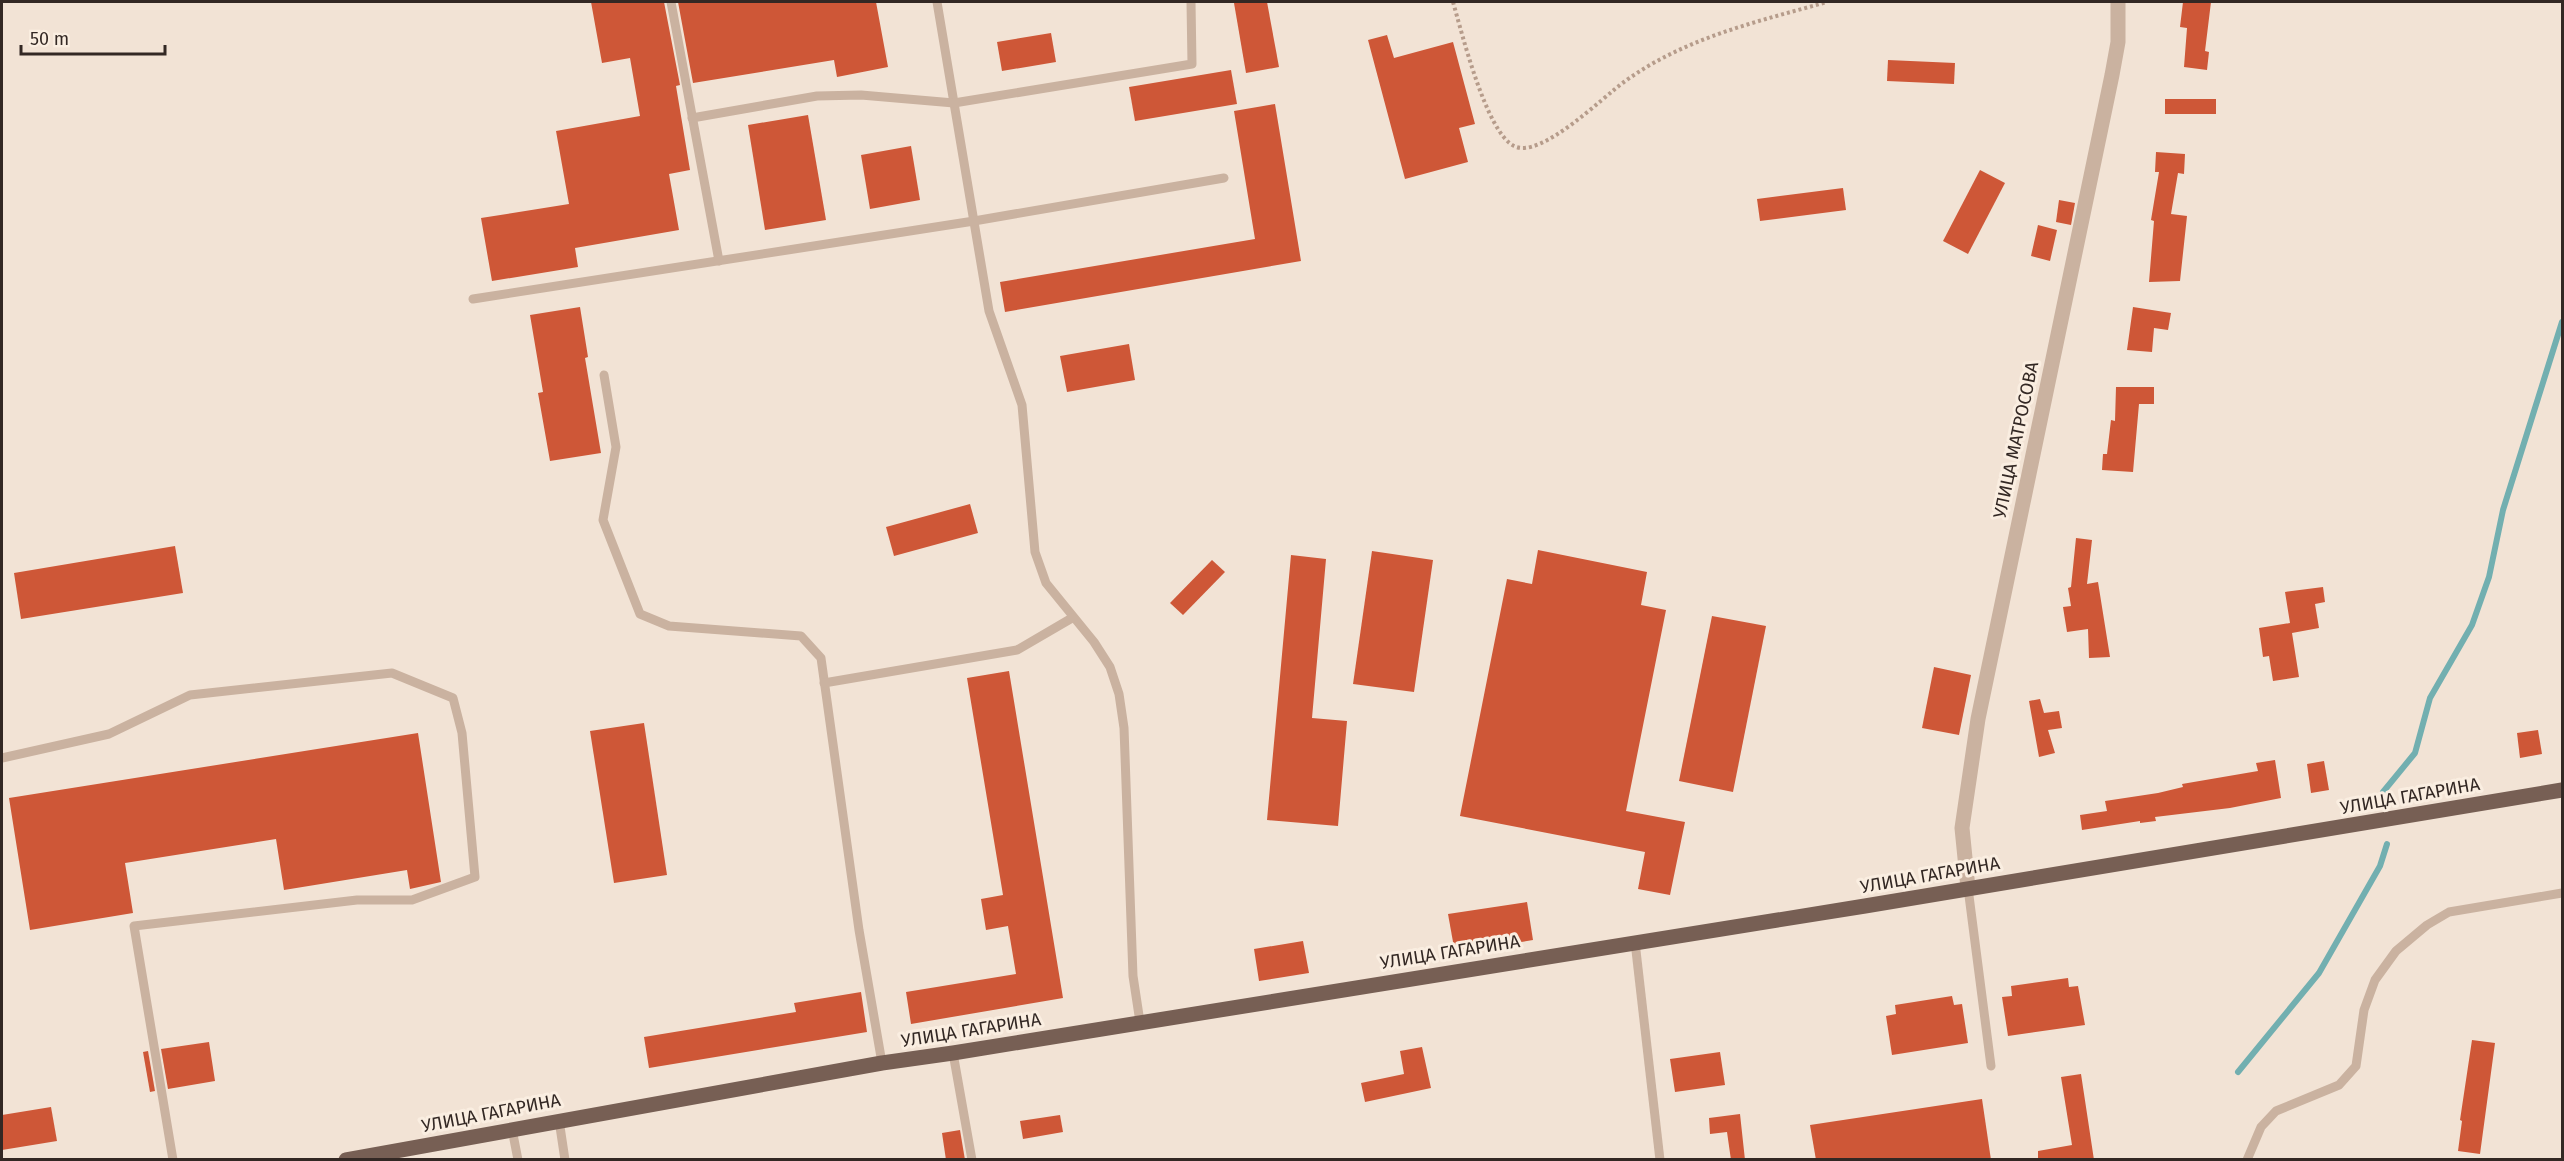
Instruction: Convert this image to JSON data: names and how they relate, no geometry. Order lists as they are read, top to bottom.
{
  "streets": {
    "main road": ["УЛИЦА ГАГАРИНА"],
    "street": ["УЛИЦА МАТРОСОВА"]
  },
  "crossings": [
    ["УЛИЦА МАТРОСОВА", "УЛИЦА ГАГАРИНА"]
  ],
  "scale_bar": "50 m"
}
